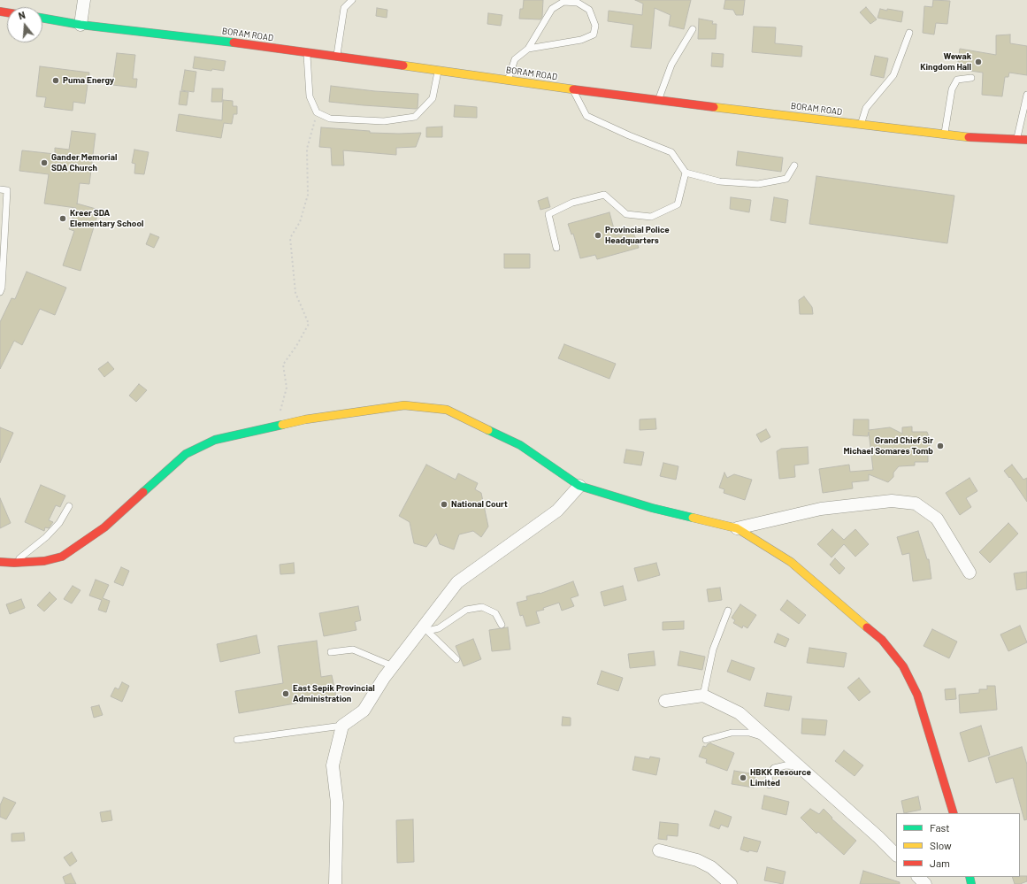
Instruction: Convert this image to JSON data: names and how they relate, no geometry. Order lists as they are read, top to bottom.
{
  "streets": {
    "street": ["BORAM ROAD"]
  },
  "places": [
    "Wewak Kingdom Hall",
    "Puma Energy",
    "Gander Memorial SDA Church",
    "Kreer SDA Elementary School",
    "Provincial Police Headquarters",
    "Grand Chief Sir Michael Somares Tomb",
    "National Court",
    "East Sepik Provincial Administration",
    "HBKK Resource Limited"
  ],
  "legend": ["Fast", "Slow", "Jam"],
  "north": "top"
}
